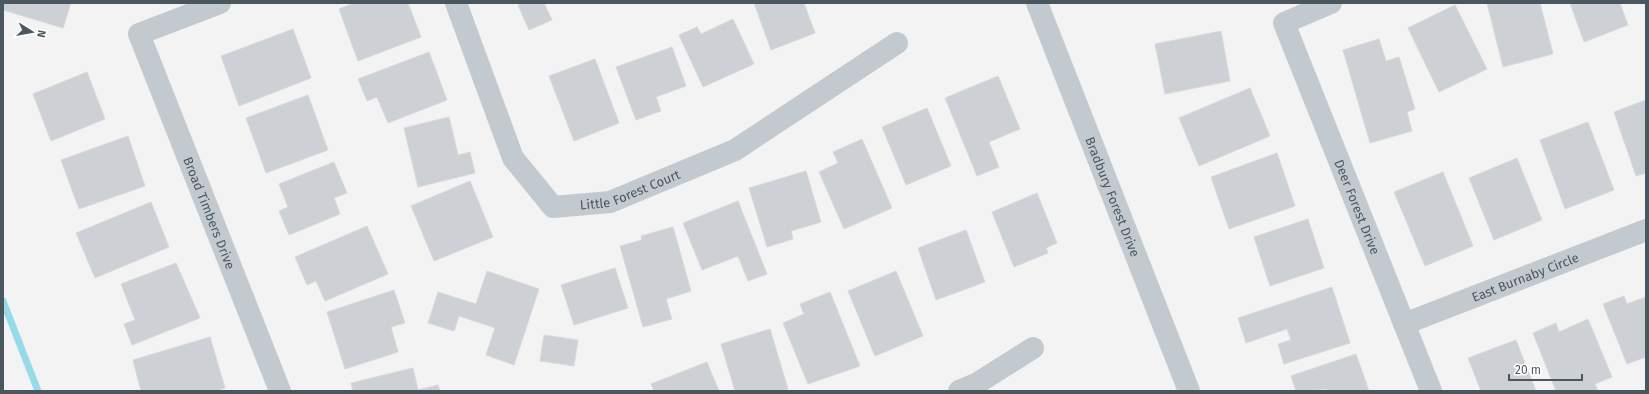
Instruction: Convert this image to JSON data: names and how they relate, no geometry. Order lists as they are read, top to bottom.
{
  "streets": {
    "street": [
      "Little Forest Court",
      "Bradbury Forest Drive",
      "Deer Forest Drive",
      "Broad Timbers Drive",
      "East Burnaby Circle"
    ]
  },
  "crossings": [
    ["Deer Forest Drive", "East Burnaby Circle"]
  ],
  "scale_bar": "20 m",
  "north": "right"
}
